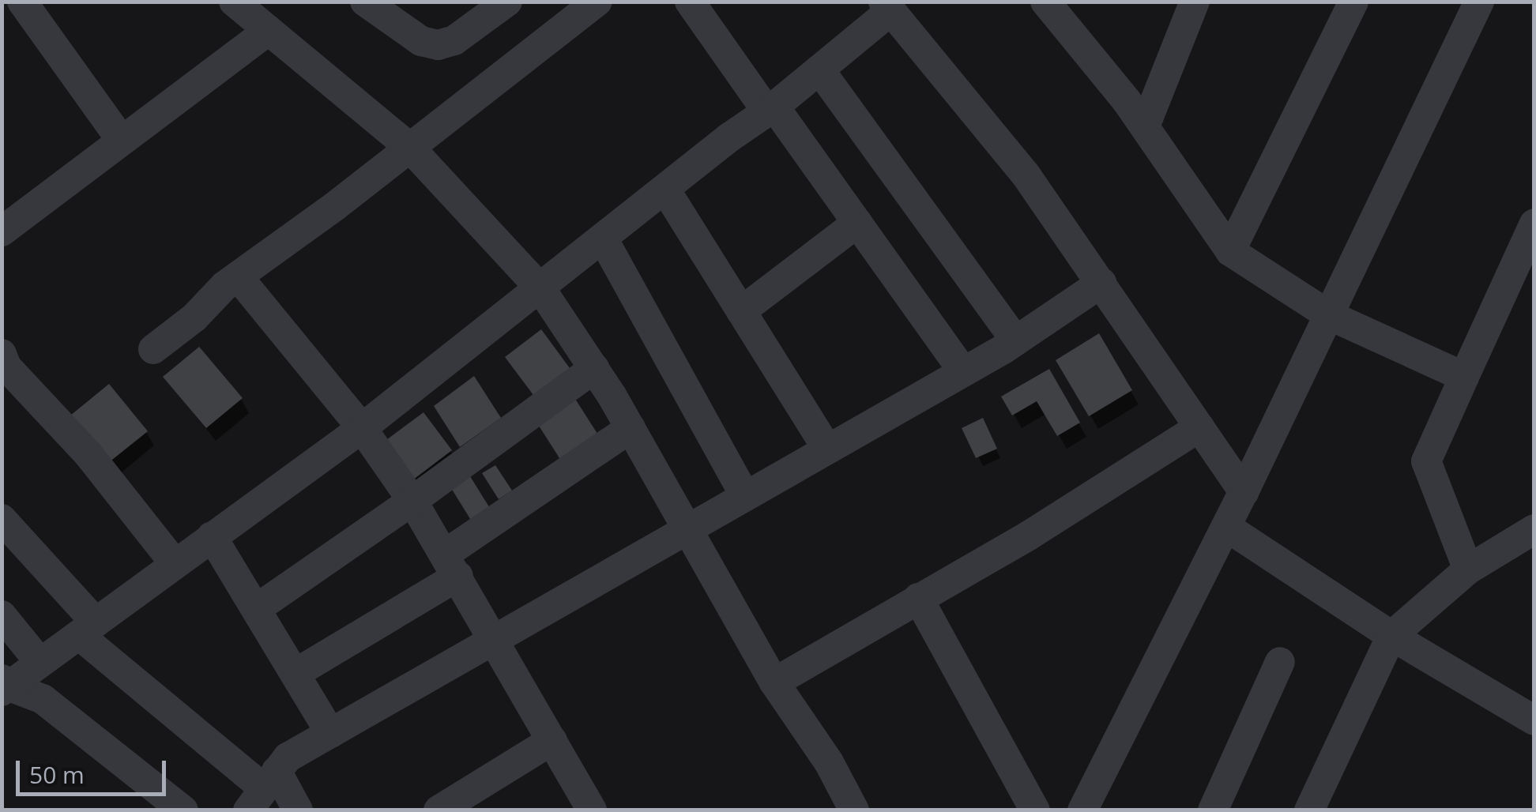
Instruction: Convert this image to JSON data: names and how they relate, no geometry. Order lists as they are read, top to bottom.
{
  "scale_bar": "50 m"
}
